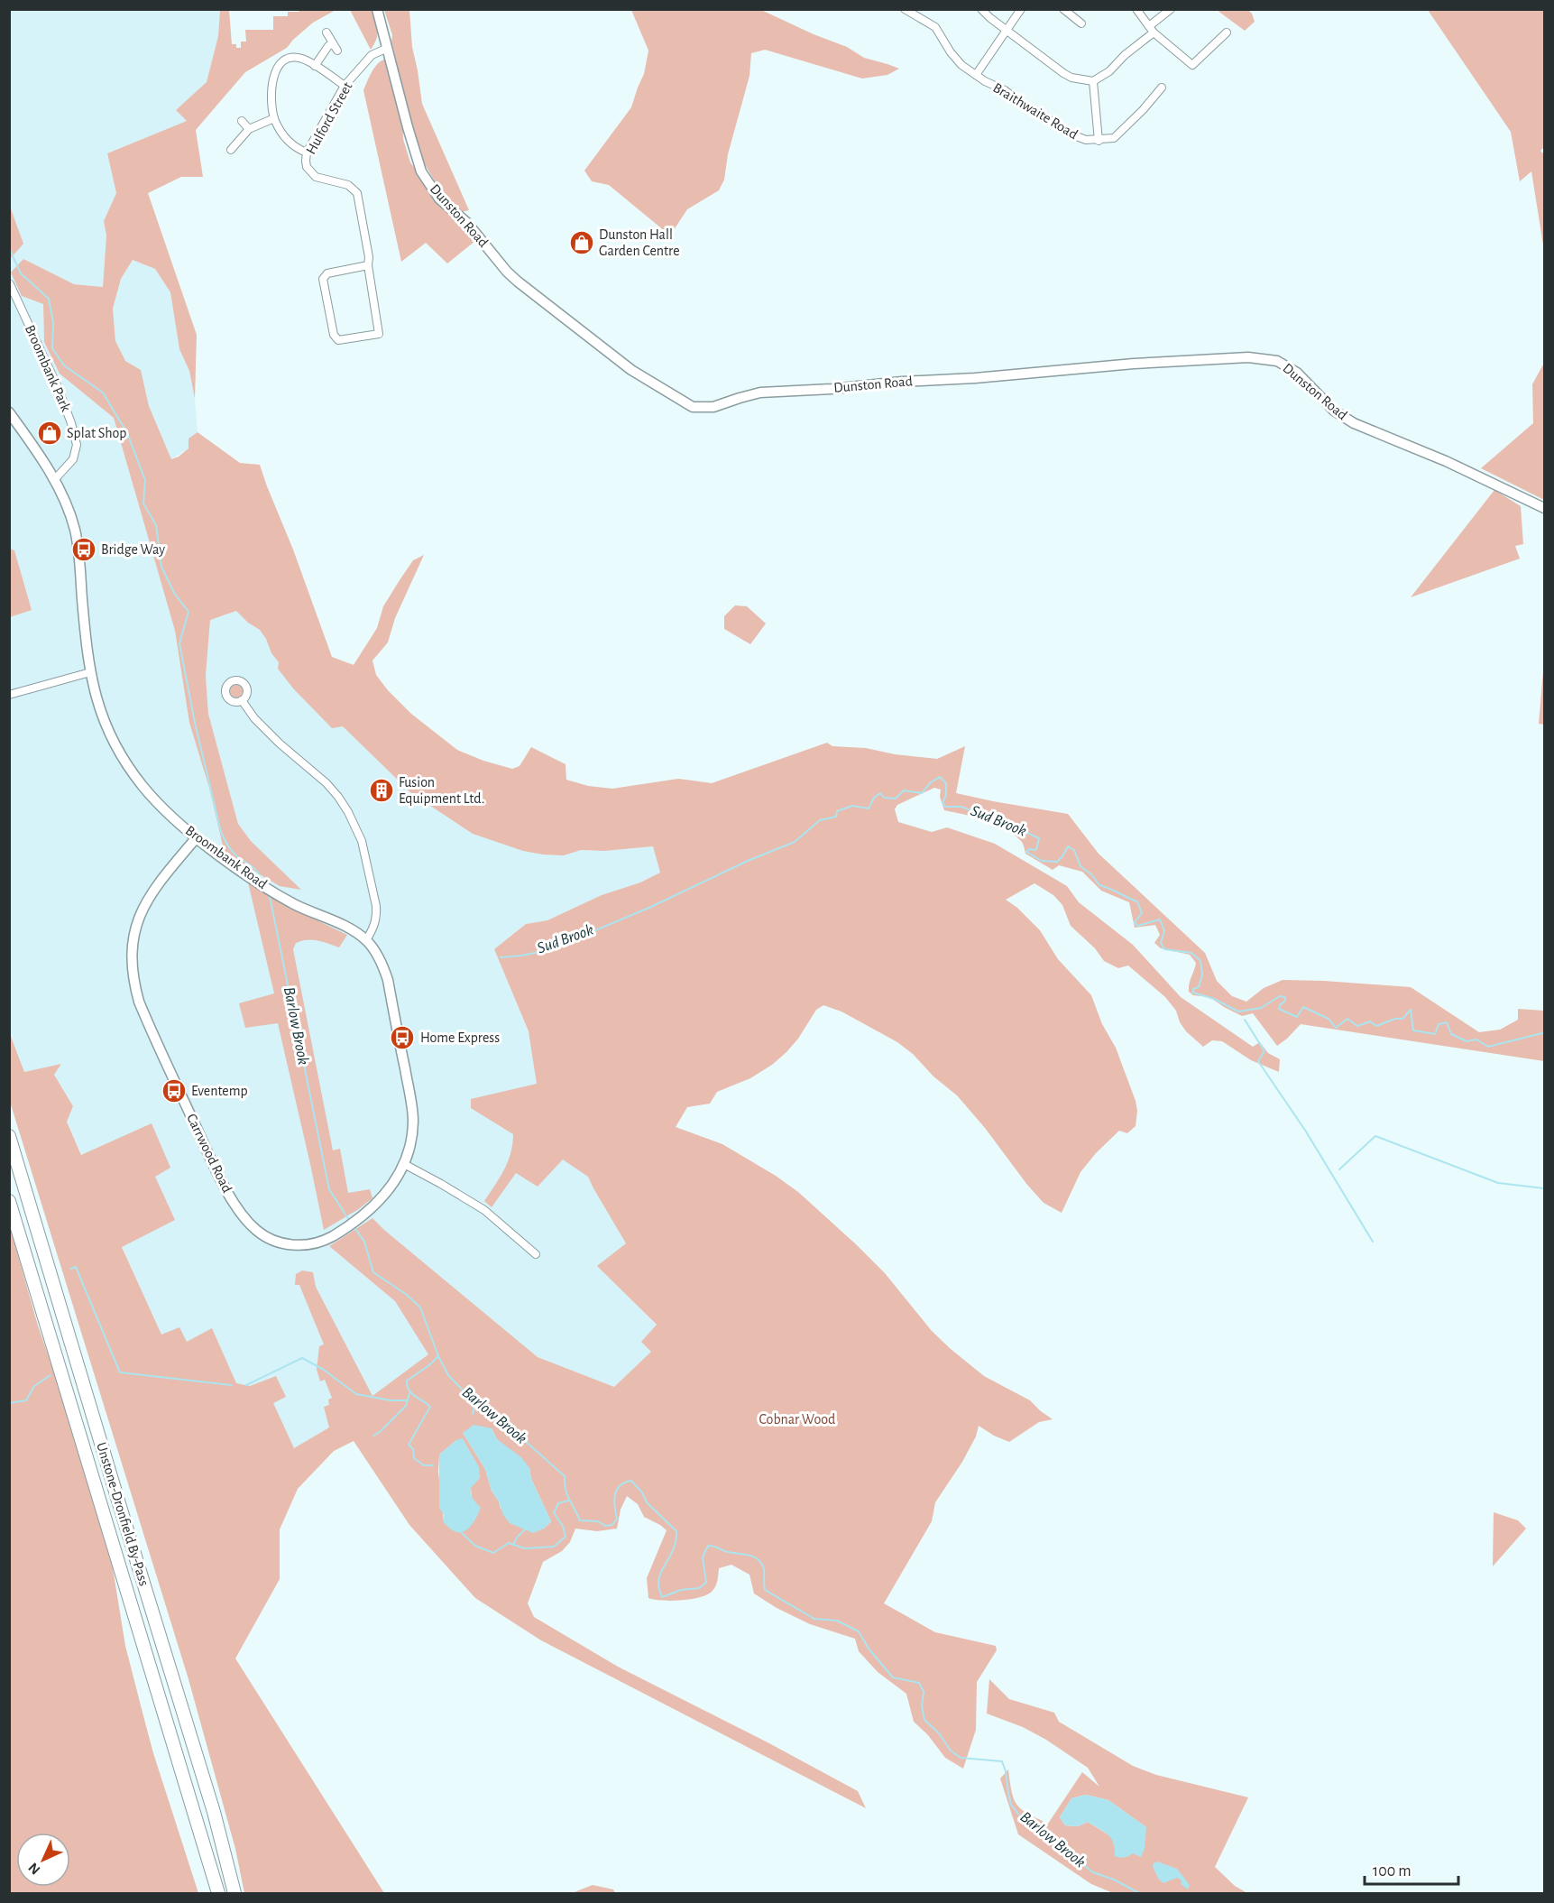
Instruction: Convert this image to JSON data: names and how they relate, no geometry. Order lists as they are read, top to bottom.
{
  "streets": {
    "highway": ["Unstone-Dronfield By-Pass"],
    "street": [
      "Braithwaite Road",
      "Hulford Street",
      "Dunston Road",
      "Broombank Park",
      "Broombank Road",
      "Carrwood Road"
    ]
  },
  "crossings": [
    ["Hulford Street", "Dunston Road"],
    ["Broombank Park", "Broombank Road"],
    ["Broombank Road", "Carrwood Road"]
  ],
  "water": ["Sud Brook", "Barlow Brook"],
  "parks": ["Cobnar Wood"],
  "places": {
    "shop": ["Dunston Hall Garden Centre", "Splat Shop"],
    "bus stop": ["Bridge Way", "Home Express", "Eventemp"],
    "building": ["Fusion Equipment Ltd."]
  },
  "scale_bar": "100 m",
  "north": "bottom left"
}
